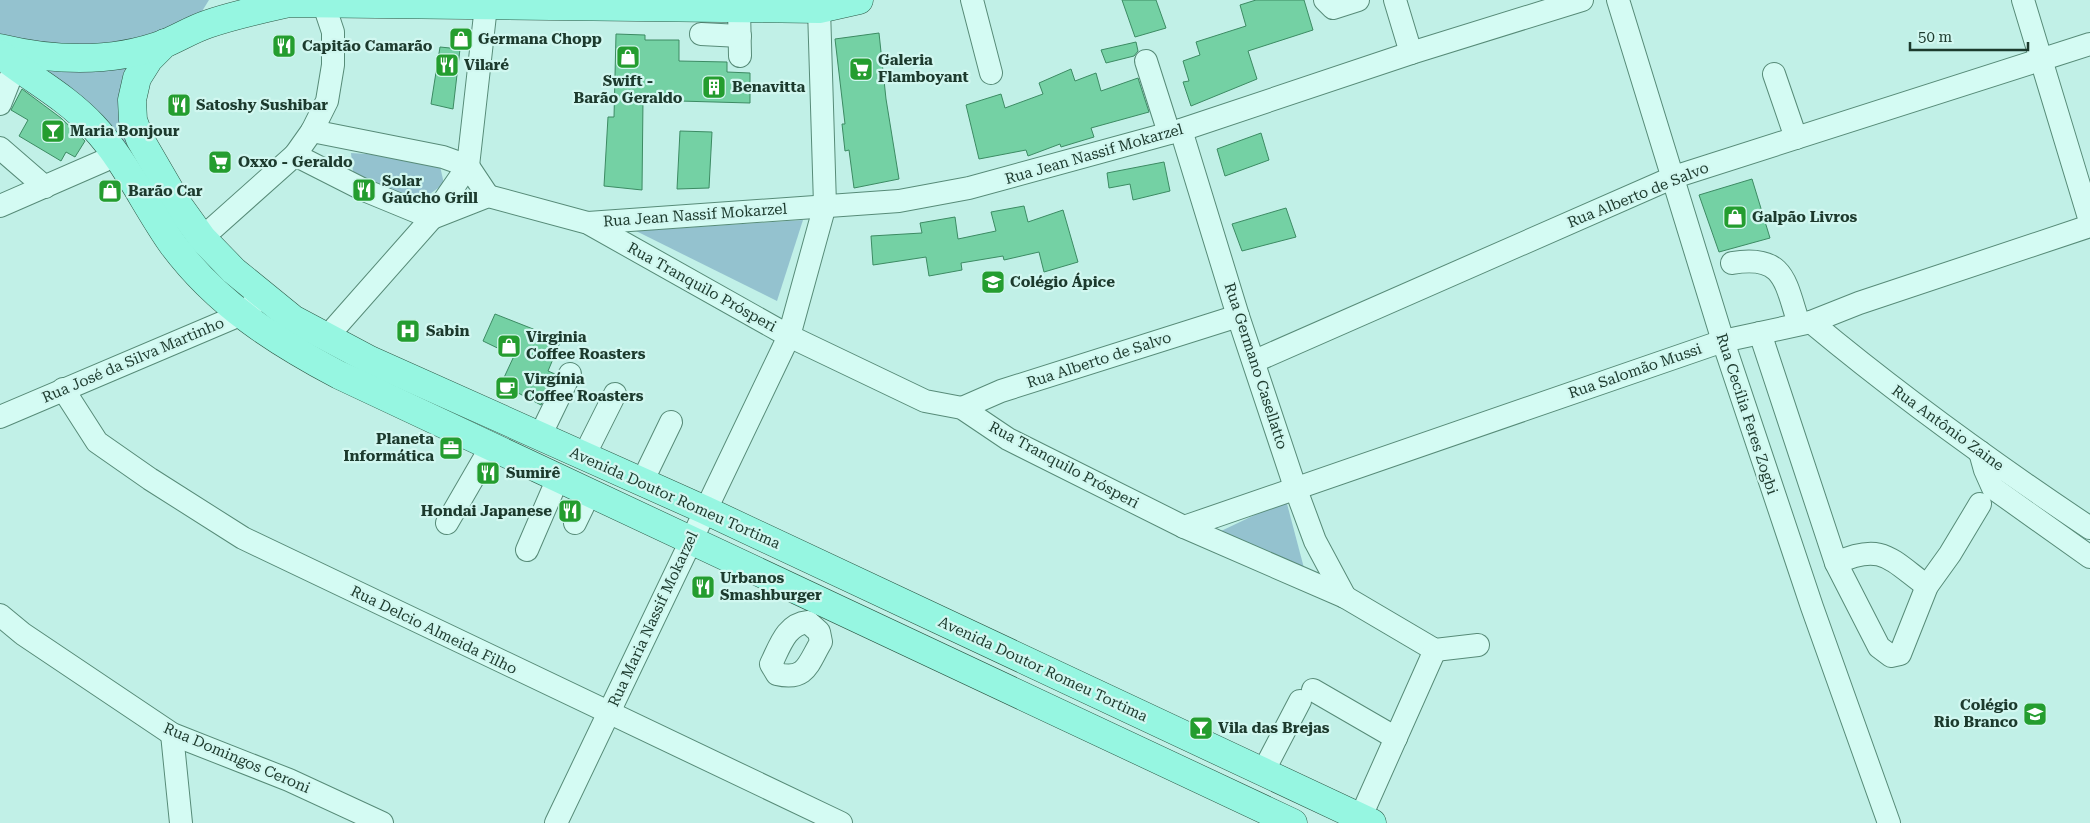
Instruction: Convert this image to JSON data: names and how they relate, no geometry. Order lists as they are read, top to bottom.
{
  "streets": {
    "main road": ["Avenida Doutor Romeu Tortima"],
    "street": [
      "Rua Jean Nassif Mokarzel",
      "Rua Alberto de Salvo",
      "Rua Tranquilo Prósperi",
      "Rua José da Silva Martinho",
      "Rua Germano Casellatto",
      "Rua Salomão Mussi",
      "Rua Cecília Feres Zogbi",
      "Rua Antônio Zaine",
      "Rua Maria Nassif Mokarzel",
      "Rua Delcio Almeida Filho",
      "Rua Domingos Ceroni"
    ]
  },
  "crossings": [
    ["Rua Jean Nassif Mokarzel", "Rua Tranquilo Prósperi"],
    ["Rua Jean Nassif Mokarzel", "Rua Germano Casellatto"],
    ["Rua Jean Nassif Mokarzel", "Rua Maria Nassif Mokarzel"],
    ["Rua Alberto de Salvo", "Rua Tranquilo Prósperi"],
    ["Rua Alberto de Salvo", "Rua Germano Casellatto"],
    ["Rua Alberto de Salvo", "Rua Cecília Feres Zogbi"],
    ["Rua Tranquilo Prósperi", "Rua Germano Casellatto"],
    ["Rua Tranquilo Prósperi", "Rua Salomão Mussi"],
    ["Rua Tranquilo Prósperi", "Rua Maria Nassif Mokarzel"],
    ["Rua José da Silva Martinho", "Avenida Doutor Romeu Tortima"],
    ["Rua José da Silva Martinho", "Rua Delcio Almeida Filho"],
    ["Rua Germano Casellatto", "Rua Salomão Mussi"],
    ["Rua Salomão Mussi", "Rua Cecília Feres Zogbi"],
    ["Rua Salomão Mussi", "Rua Antônio Zaine"],
    ["Avenida Doutor Romeu Tortima", "Rua Maria Nassif Mokarzel"],
    ["Rua Maria Nassif Mokarzel", "Rua Delcio Almeida Filho"]
  ],
  "places": {
    "shop": [
      "Germana Chopp",
      "Swift - Barão Geraldo",
      "Barão Car",
      "Galpão Livros",
      "Virginia Coffee Roasters"
    ],
    "restaurant": [
      "Capitão Camarão",
      "Vilaré",
      "Satoshy Sushibar",
      "Solar Gaúcho Grill",
      "Sumirê",
      "Hondai Japanese",
      "Urbanos Smashburger"
    ],
    "supermarket": ["Galeria Flamboyant", "Oxxo - Geraldo"],
    "building": ["Benavitta"],
    "bar": ["Maria Bonjour", "Vila das Brejas"],
    "school or university": ["Colégio Ápice", "Colégio Rio Branco"],
    "hospital": ["Sabin"],
    "cafe": ["Virgínia Coffee Roasters"],
    "office": ["Planeta Informática"]
  },
  "scale_bar": "50 m"
}
